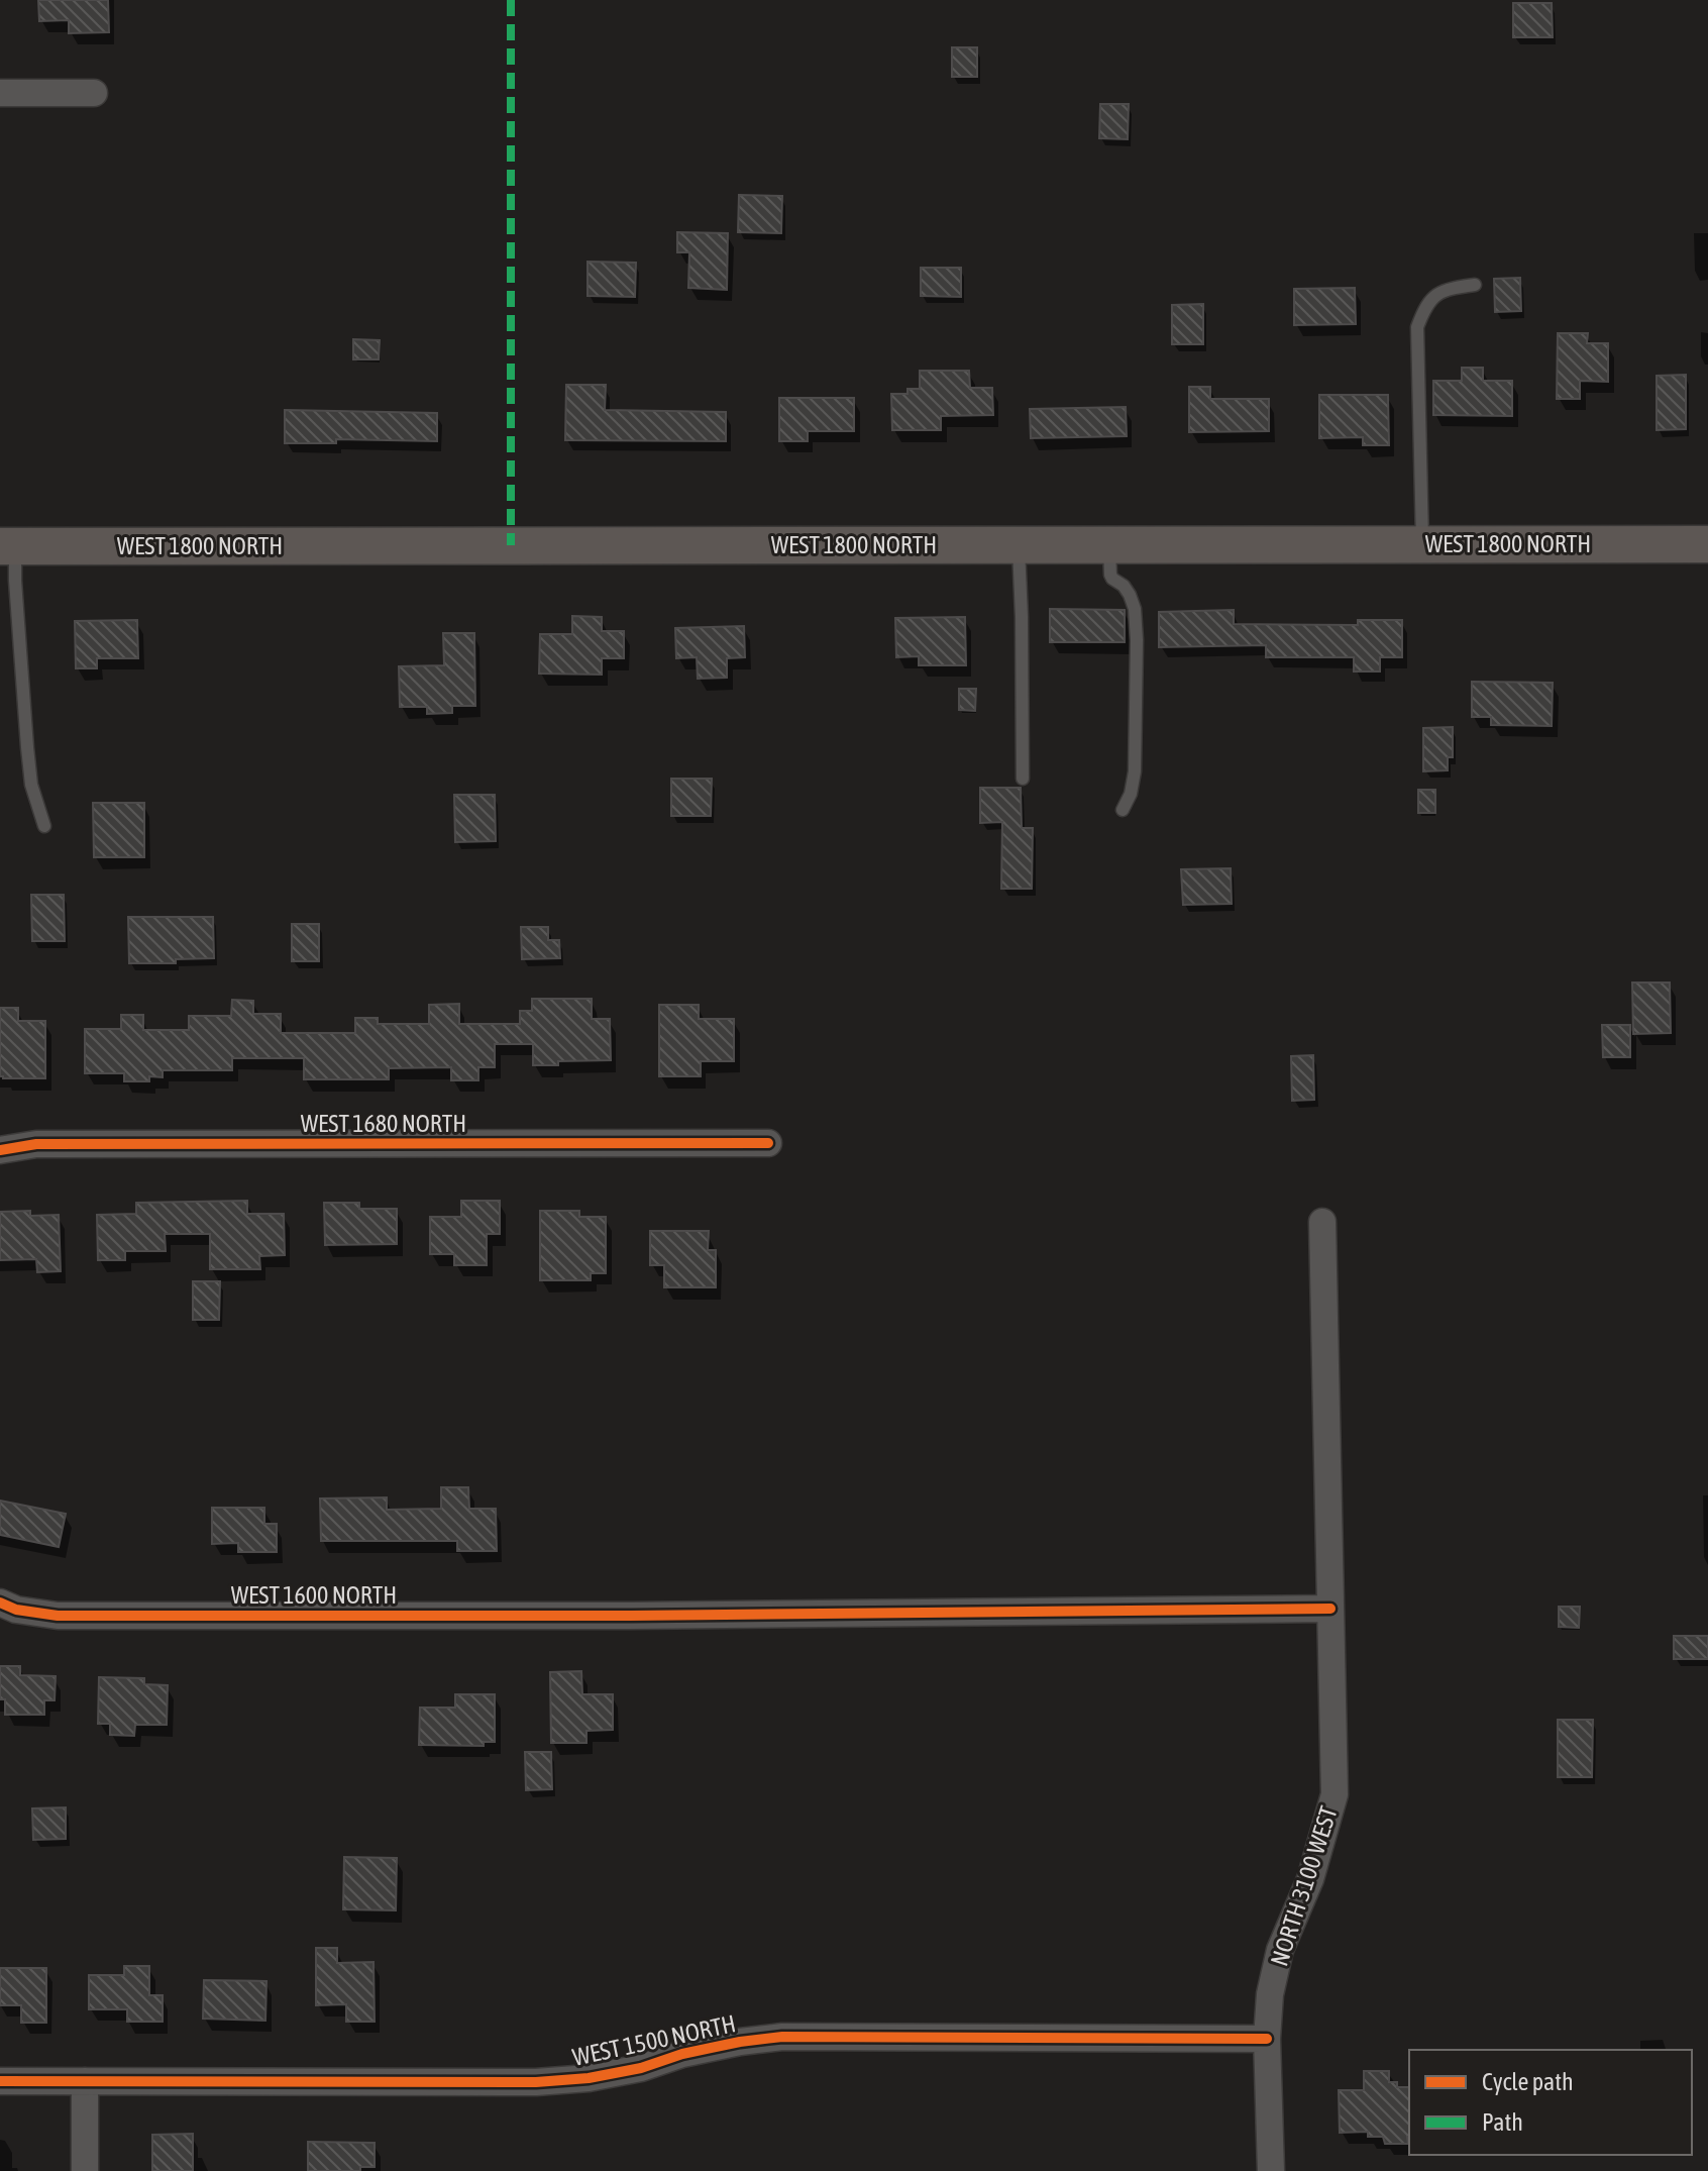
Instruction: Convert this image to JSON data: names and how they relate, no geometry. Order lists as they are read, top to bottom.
{
  "streets": {
    "main road": ["WEST 1800 NORTH"],
    "street": [
      "WEST 1680 NORTH",
      "WEST 1600 NORTH",
      "NORTH 3100 WEST",
      "WEST 1500 NORTH"
    ]
  },
  "crossings": [
    ["WEST 1600 NORTH", "NORTH 3100 WEST"],
    ["NORTH 3100 WEST", "WEST 1500 NORTH"]
  ],
  "legend": ["Cycle path", "Path"]
}
